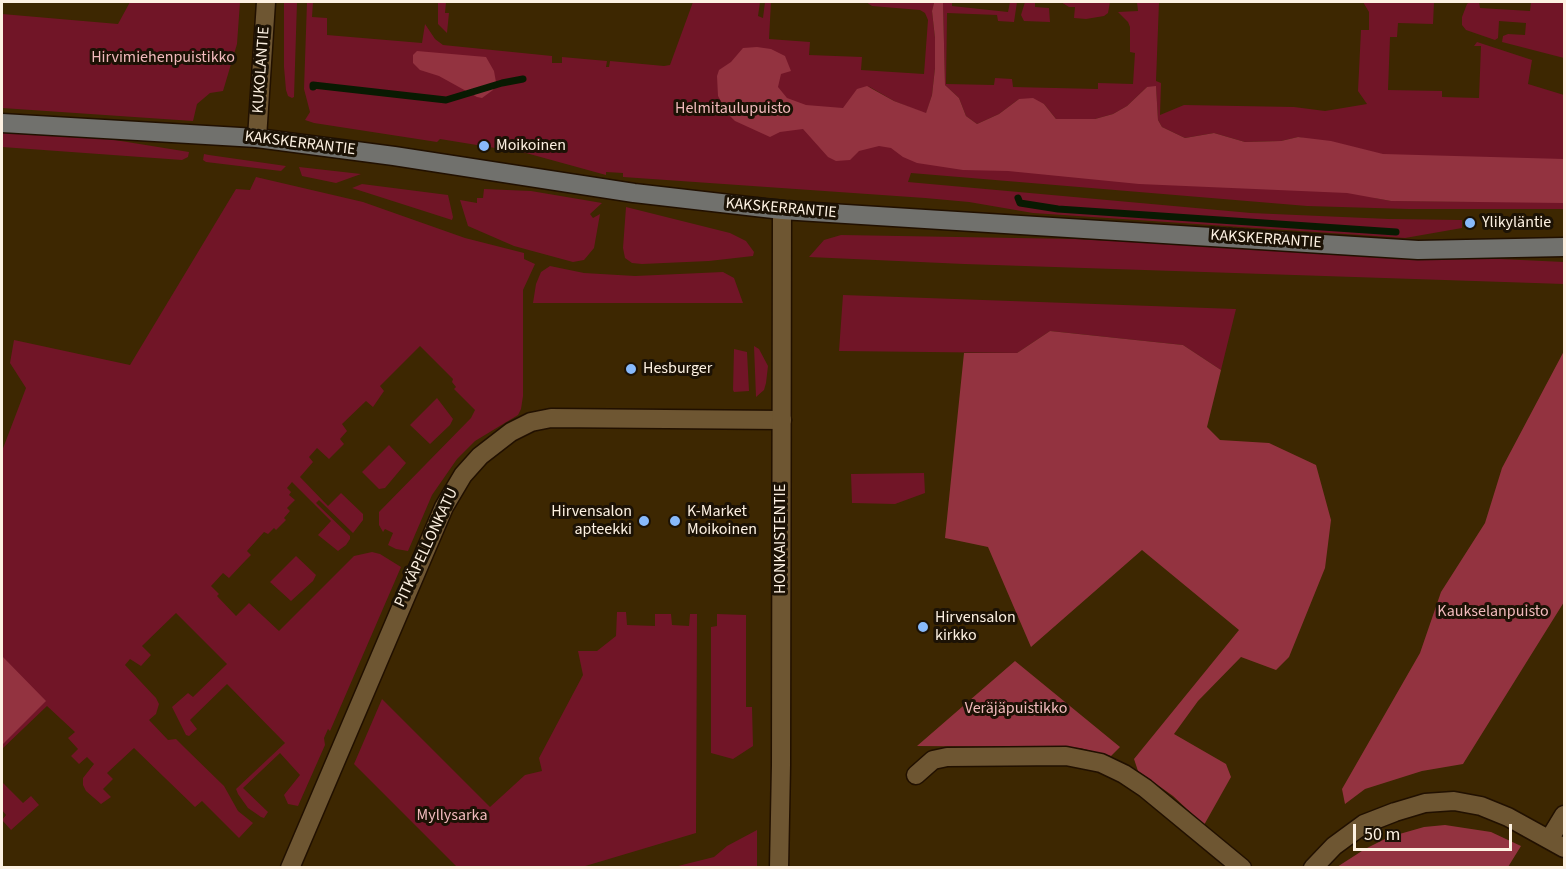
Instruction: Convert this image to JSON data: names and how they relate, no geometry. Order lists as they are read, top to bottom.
{
  "streets": {
    "main road": ["KAKSKERRANTIE"],
    "street": ["KUKOLANTIE", "HONKAISTENTIE", "PITKÄPELLONKATU"]
  },
  "crossings": [
    ["KUKOLANTIE", "KAKSKERRANTIE"],
    ["KAKSKERRANTIE", "HONKAISTENTIE"],
    ["HONKAISTENTIE", "PITKÄPELLONKATU"]
  ],
  "parks": [
    "Hirvimiehenpuistikko",
    "Helmitaulupuisto",
    "Kaukselanpuisto",
    "Veräjäpuistikko",
    "Myllysarka"
  ],
  "places": [
    "Moikoinen",
    "Ylikyläntie",
    "Hesburger",
    "Hirvensalon apteekki",
    "K-Market Moikoinen",
    "Hirvensalon kirkko"
  ],
  "scale_bar": "50 m"
}
